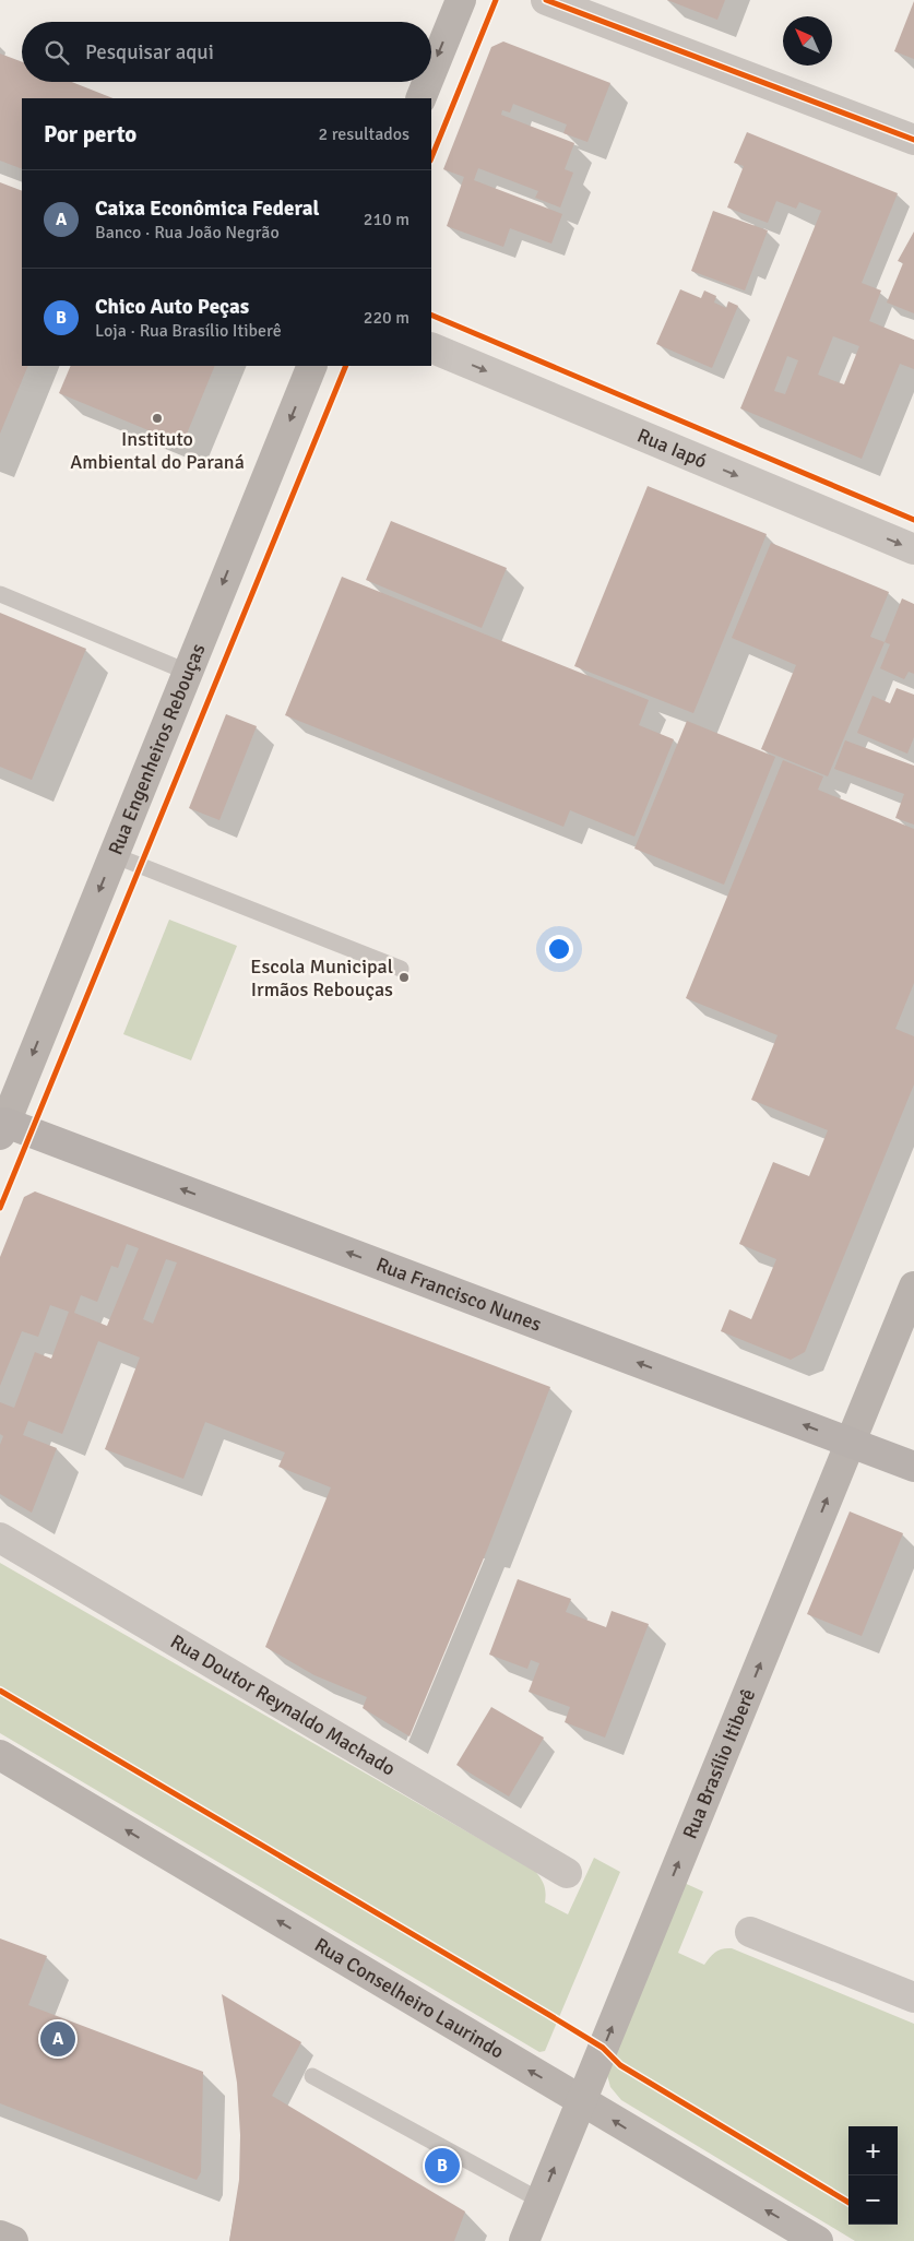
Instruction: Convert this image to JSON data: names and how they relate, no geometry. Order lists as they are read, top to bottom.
{
  "streets": {
    "main road": [
      "Rua Engenheiros Rebouças",
      "Rua Francisco Nunes",
      "Rua Brasílio Itiberê",
      "Rua Conselheiro Laurindo"
    ],
    "street": ["Rua Iapó", "Rua Doutor Reynaldo Machado"]
  },
  "crossings": [
    ["Rua Engenheiros Rebouças", "Rua Francisco Nunes"],
    ["Rua Francisco Nunes", "Rua Brasílio Itiberê"],
    ["Rua Brasílio Itiberê", "Rua Conselheiro Laurindo"]
  ],
  "one_way": [
    "Rua Iapó",
    "Rua Engenheiros Rebouças",
    "Rua Francisco Nunes",
    "Rua Brasílio Itiberê",
    "Rua Conselheiro Laurindo"
  ],
  "places": ["Instituto Ambiental do Paraná", "Escola Municipal Irmãos Rebouças"],
  "north": "top left",
  "page": {
    "search": "Pesquisar aqui",
    "heading": ["Por perto", "2 resultados"],
    "list": [
      {
        "mark": "A",
        "name": "Caixa Econômica Federal",
        "note": "Banco · Rua João Negrão",
        "value": "210 m"
      },
      {
        "mark": "B",
        "name": "Chico Auto Peças",
        "note": "Loja · Rua Brasílio Itiberê",
        "value": "220 m"
      }
    ],
    "pins": ["A", "B"],
    "map_buttons": ["+", "−"]
  }
}
